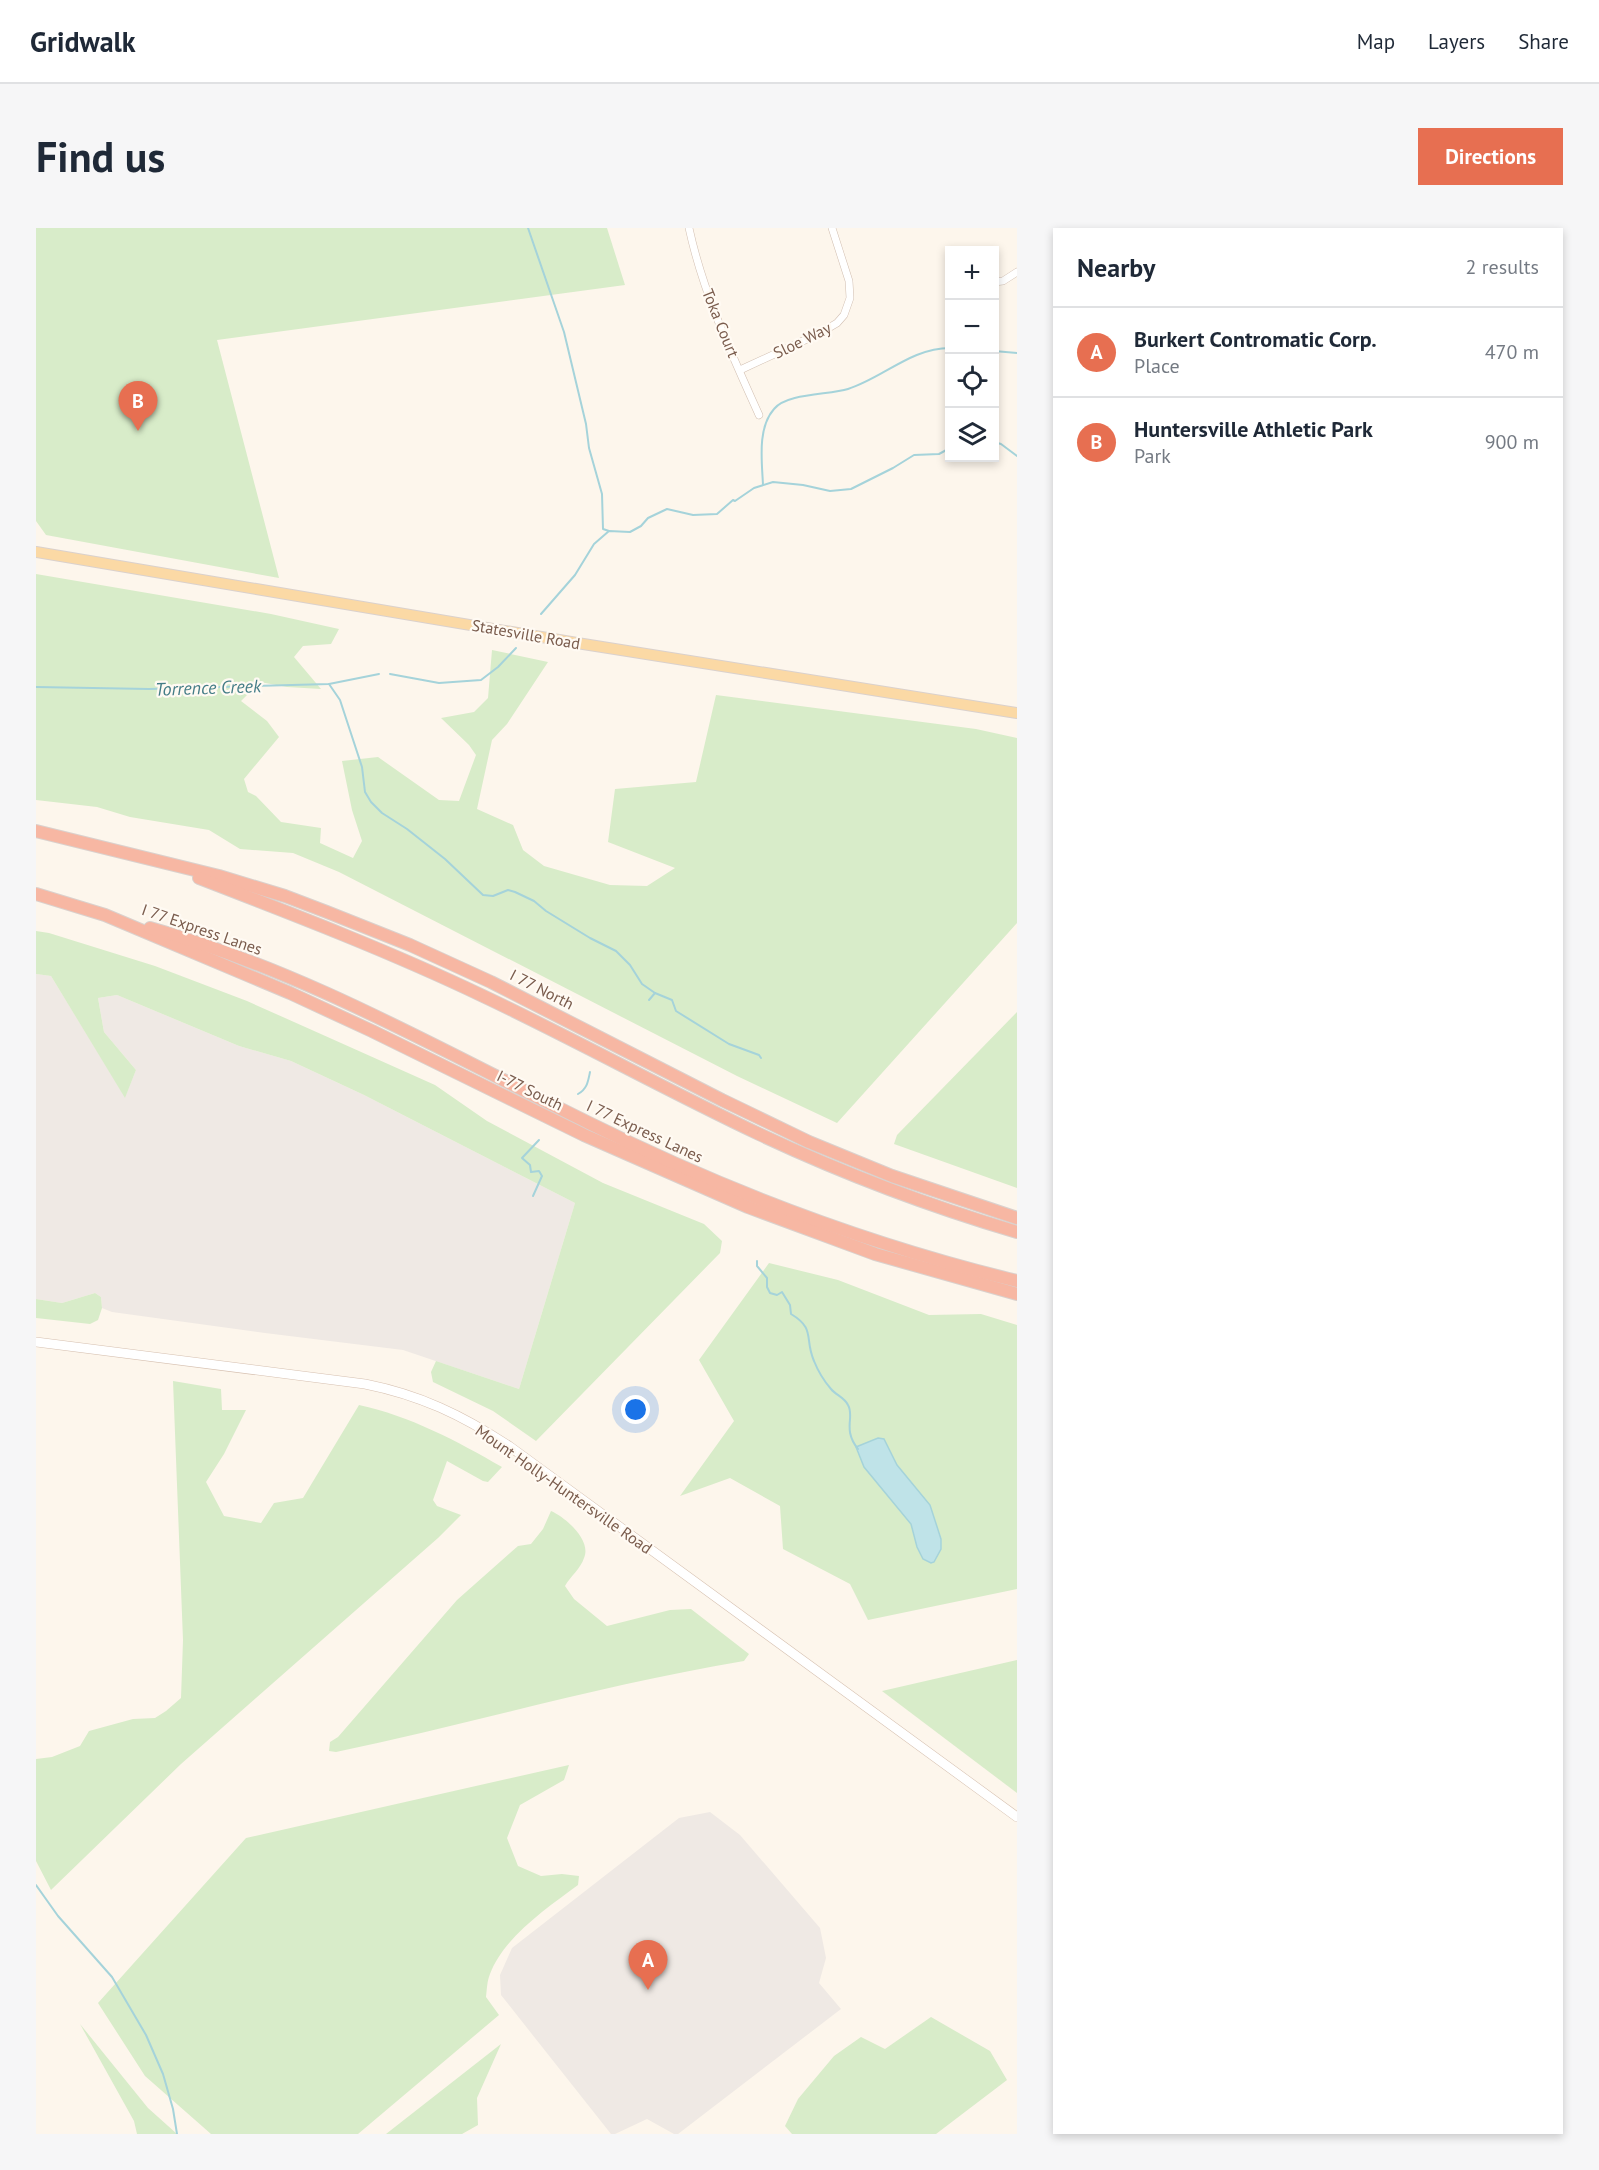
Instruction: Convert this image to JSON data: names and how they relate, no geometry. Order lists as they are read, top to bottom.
{
  "streets": {
    "highway": ["I 77 Express Lanes", "I 77 North", "I-77 South"],
    "main road": ["Statesville Road", "Mount Holly-Huntersville Road"],
    "street": ["Toka Court", "Sloe Way"]
  },
  "crossings": [
    ["Toka Court", "Sloe Way"],
    ["I 77 Express Lanes", "I-77 South"]
  ],
  "water": ["Torrence Creek"],
  "page": {
    "header": "Gridwalk",
    "nav": ["Map", "Layers", "Share"],
    "buttons": "Directions",
    "title": "Find us",
    "heading": ["Nearby", "2 results"],
    "map_buttons": ["+", "−"],
    "list": [
      {
        "mark": "A",
        "name": "Burkert Contromatic Corp.",
        "note": "Place",
        "value": "470 m"
      },
      {
        "mark": "B",
        "name": "Huntersville Athletic Park",
        "note": "Park",
        "value": "900 m"
      }
    ],
    "pins": ["B", "A"]
  }
}
